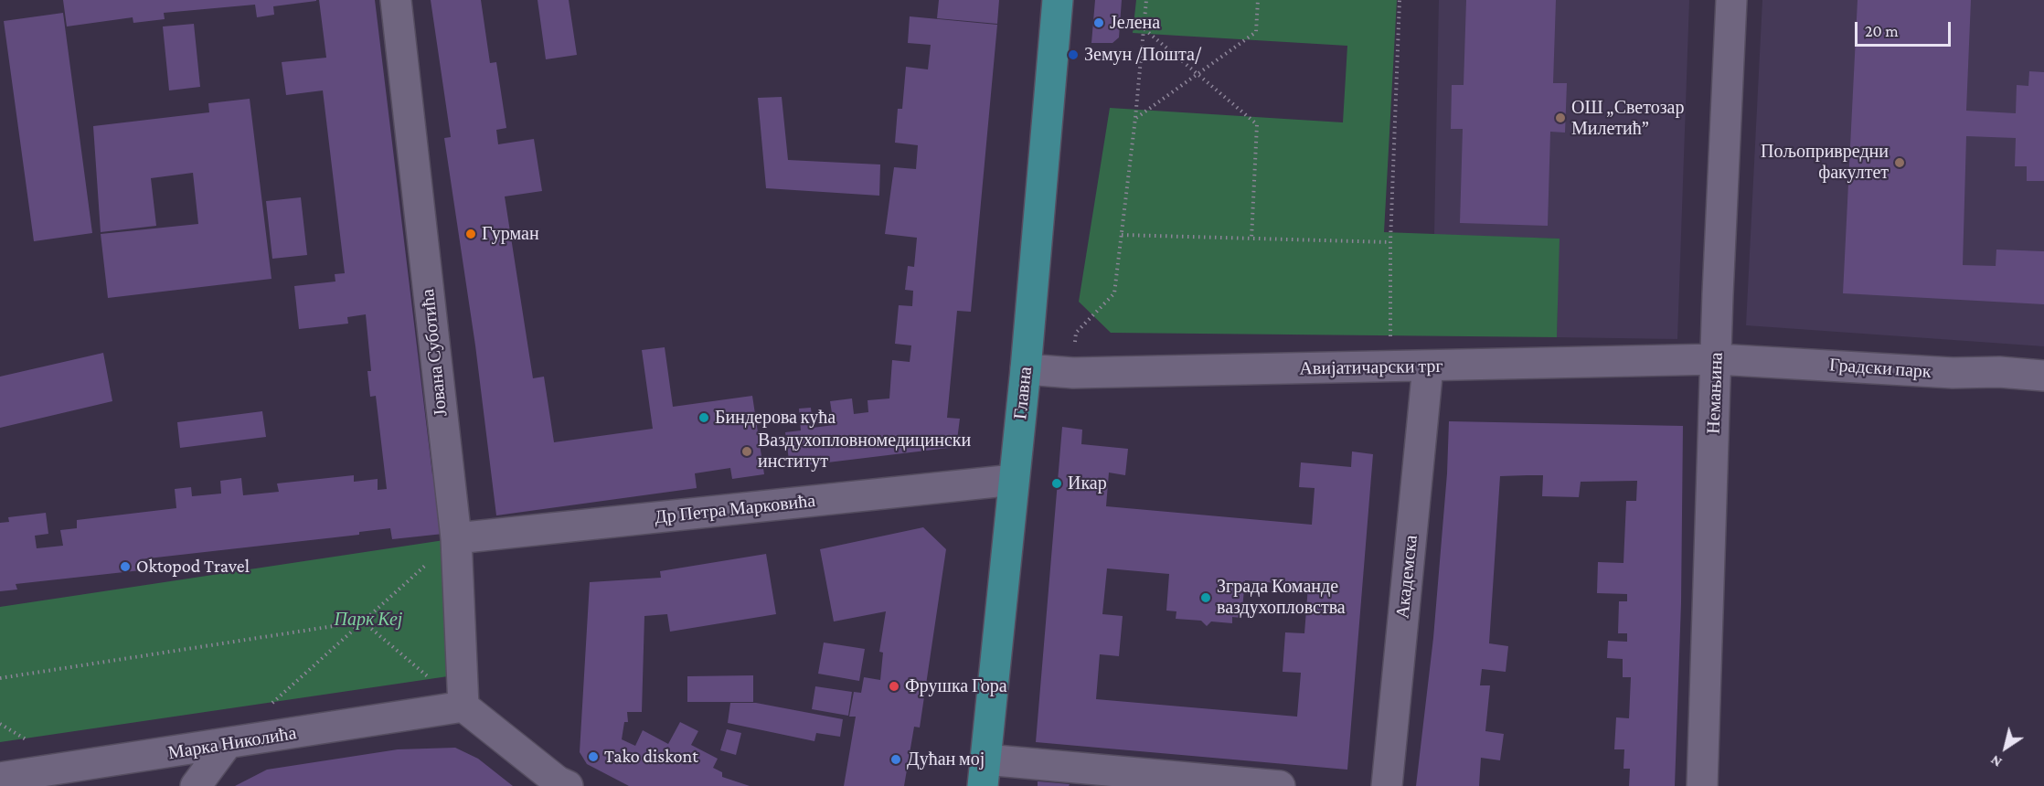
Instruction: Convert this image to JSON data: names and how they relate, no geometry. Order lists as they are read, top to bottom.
{
  "streets": {
    "main road": ["Главна"],
    "street": [
      "Јована Суботића",
      "Авијатичарски трг",
      "Градски парк",
      "Немањина",
      "Др Петра Марковића",
      "Академска",
      "Марка Николића"
    ]
  },
  "crossings": [
    ["Јована Суботића", "Др Петра Марковића"],
    ["Јована Суботића", "Марка Николића"],
    ["Авијатичарски трг", "Градски парк"],
    ["Авијатичарски трг", "Главна"],
    ["Авијатичарски трг", "Немањина"],
    ["Авијатичарски трг", "Академска"],
    ["Градски парк", "Немањина"],
    ["Главна", "Др Петра Марковића"]
  ],
  "parks": ["Парк Кеј"],
  "places": [
    "Јелена",
    "Земун /Пошта/",
    "ОШ „Светозар Милетић”",
    "Пољопривредни факултет",
    "Гурман",
    "Биндерова кућа",
    "Ваздухопловномедицински институт",
    "Икар",
    "Oktopod Travel",
    "Зграда Команде ваздухопловства",
    "Фрушка Гора",
    "Tako diskont",
    "Дућан мој"
  ],
  "scale_bar": "20 m",
  "north": "bottom left"
}
